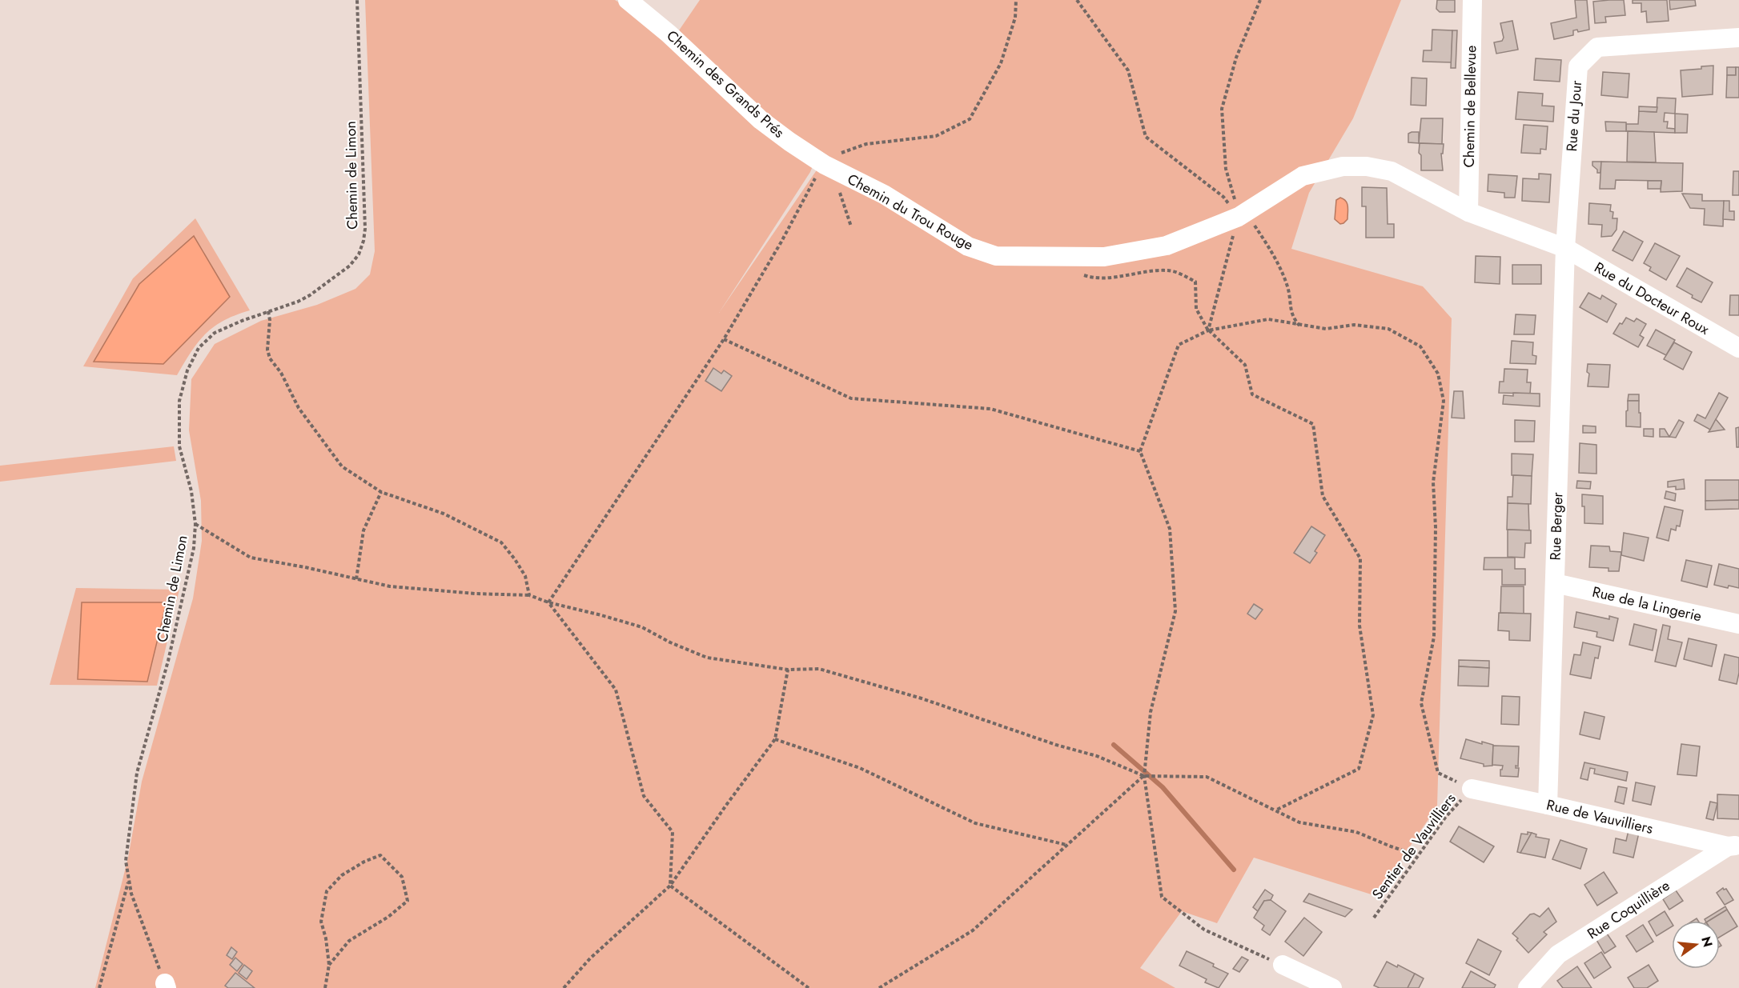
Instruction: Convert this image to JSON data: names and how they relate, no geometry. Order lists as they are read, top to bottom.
{
  "streets": {
    "street": [
      "Chemin des Grands Prés",
      "Chemin de Bellevue",
      "Rue du Jour",
      "Chemin du Trou Rouge",
      "Rue du Docteur Roux",
      "Rue Berger",
      "Rue de la Lingerie",
      "Rue de Vauvilliers",
      "Rue Coquillière"
    ],
    "path": ["Chemin de Limon", "Sentier de Vauvilliers"]
  },
  "crossings": [
    ["Chemin des Grands Prés", "Chemin du Trou Rouge"],
    ["Chemin de Bellevue", "Chemin du Trou Rouge"],
    ["Rue du Jour", "Chemin du Trou Rouge"],
    ["Rue du Jour", "Rue du Docteur Roux"],
    ["Rue du Jour", "Rue Berger"],
    ["Chemin du Trou Rouge", "Rue du Docteur Roux"],
    ["Chemin du Trou Rouge", "Rue Berger"],
    ["Rue du Docteur Roux", "Rue Berger"],
    ["Rue Berger", "Rue de la Lingerie"],
    ["Rue Berger", "Rue de Vauvilliers"],
    ["Rue de Vauvilliers", "Sentier de Vauvilliers"],
    ["Rue de Vauvilliers", "Rue Coquillière"]
  ],
  "north": "right"
}
